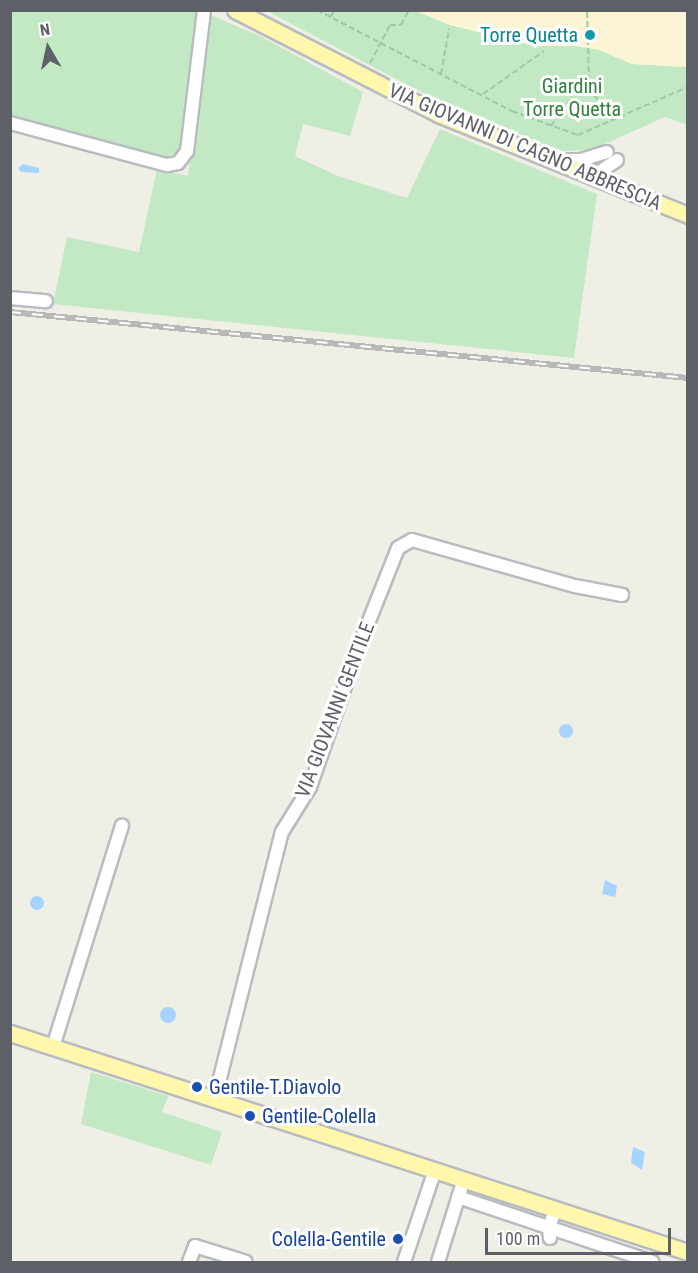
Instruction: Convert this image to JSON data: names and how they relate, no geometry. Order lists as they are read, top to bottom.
{
  "streets": {
    "main road": ["VIA GIOVANNI DI CAGNO ABBRESCIA"],
    "street": ["VIA GIOVANNI GENTILE"]
  },
  "parks": ["Giardini Torre Quetta"],
  "places": [
    "Torre Quetta",
    "Gentile-T.Diavolo",
    "Gentile-Colella",
    "Colella-Gentile"
  ],
  "scale_bar": "100 m",
  "north": "top"
}
